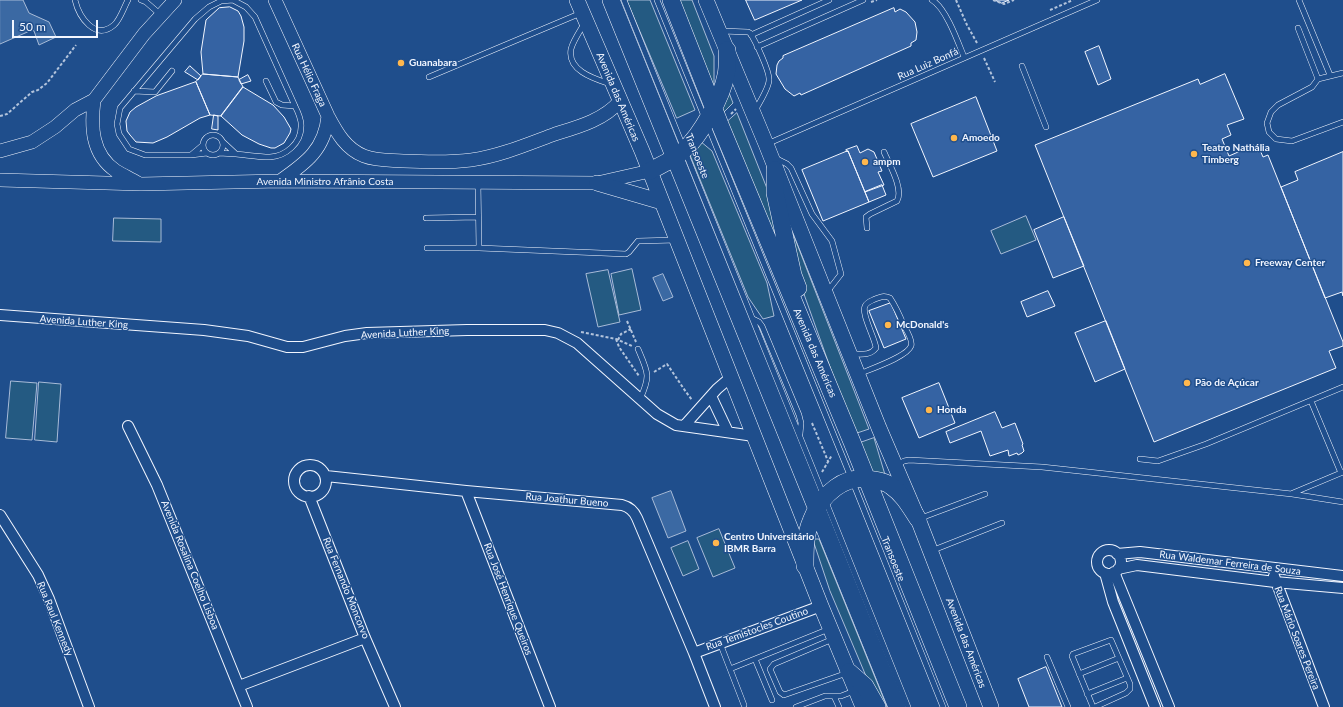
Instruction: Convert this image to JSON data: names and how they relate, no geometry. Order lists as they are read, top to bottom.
{
  "streets": {
    "highway": ["Avenida das Américas"],
    "street": [
      "Rua Hélio Fraga",
      "Avenida Ministro Afrânio Costa",
      "Avenida Luther King",
      "Rua Joathur Bueno",
      "Rua Waldemar Ferreira de Souza",
      "Avenida Rosalina Coelho Lisboa",
      "Rua Fernando Moncorvo",
      "Rua José Henrique Queiros",
      "Rua Raul Kennedy",
      "Rua Temistocles Coutino",
      "Rua Mário Soares Pereira"
    ],
    "lane": ["Rua Luiz Bonfá", "Transoeste"]
  },
  "crossings": [
    ["Rua Luiz Bonfá", "Avenida das Américas"],
    ["Rua Hélio Fraga", "Avenida Ministro Afrânio Costa"],
    ["Avenida das Américas", "Transoeste"],
    ["Avenida das Américas", "Avenida Ministro Afrânio Costa"],
    ["Avenida das Américas", "Avenida Luther King"],
    ["Avenida das Américas", "Rua Temistocles Coutino"],
    ["Rua Joathur Bueno", "Rua Fernando Moncorvo"],
    ["Rua Joathur Bueno", "Rua José Henrique Queiros"],
    ["Rua Joathur Bueno", "Rua Temistocles Coutino"],
    ["Rua Waldemar Ferreira de Souza", "Rua Mário Soares Pereira"]
  ],
  "places": [
    "Guanabara",
    "Amoedo",
    "Teatro Nathália Timberg",
    "ampm",
    "Freeway Center",
    "McDonald's",
    "Pão de Açúcar",
    "Honda",
    "Centro Universitário IBMR Barra"
  ],
  "scale_bar": "50 m"
}
